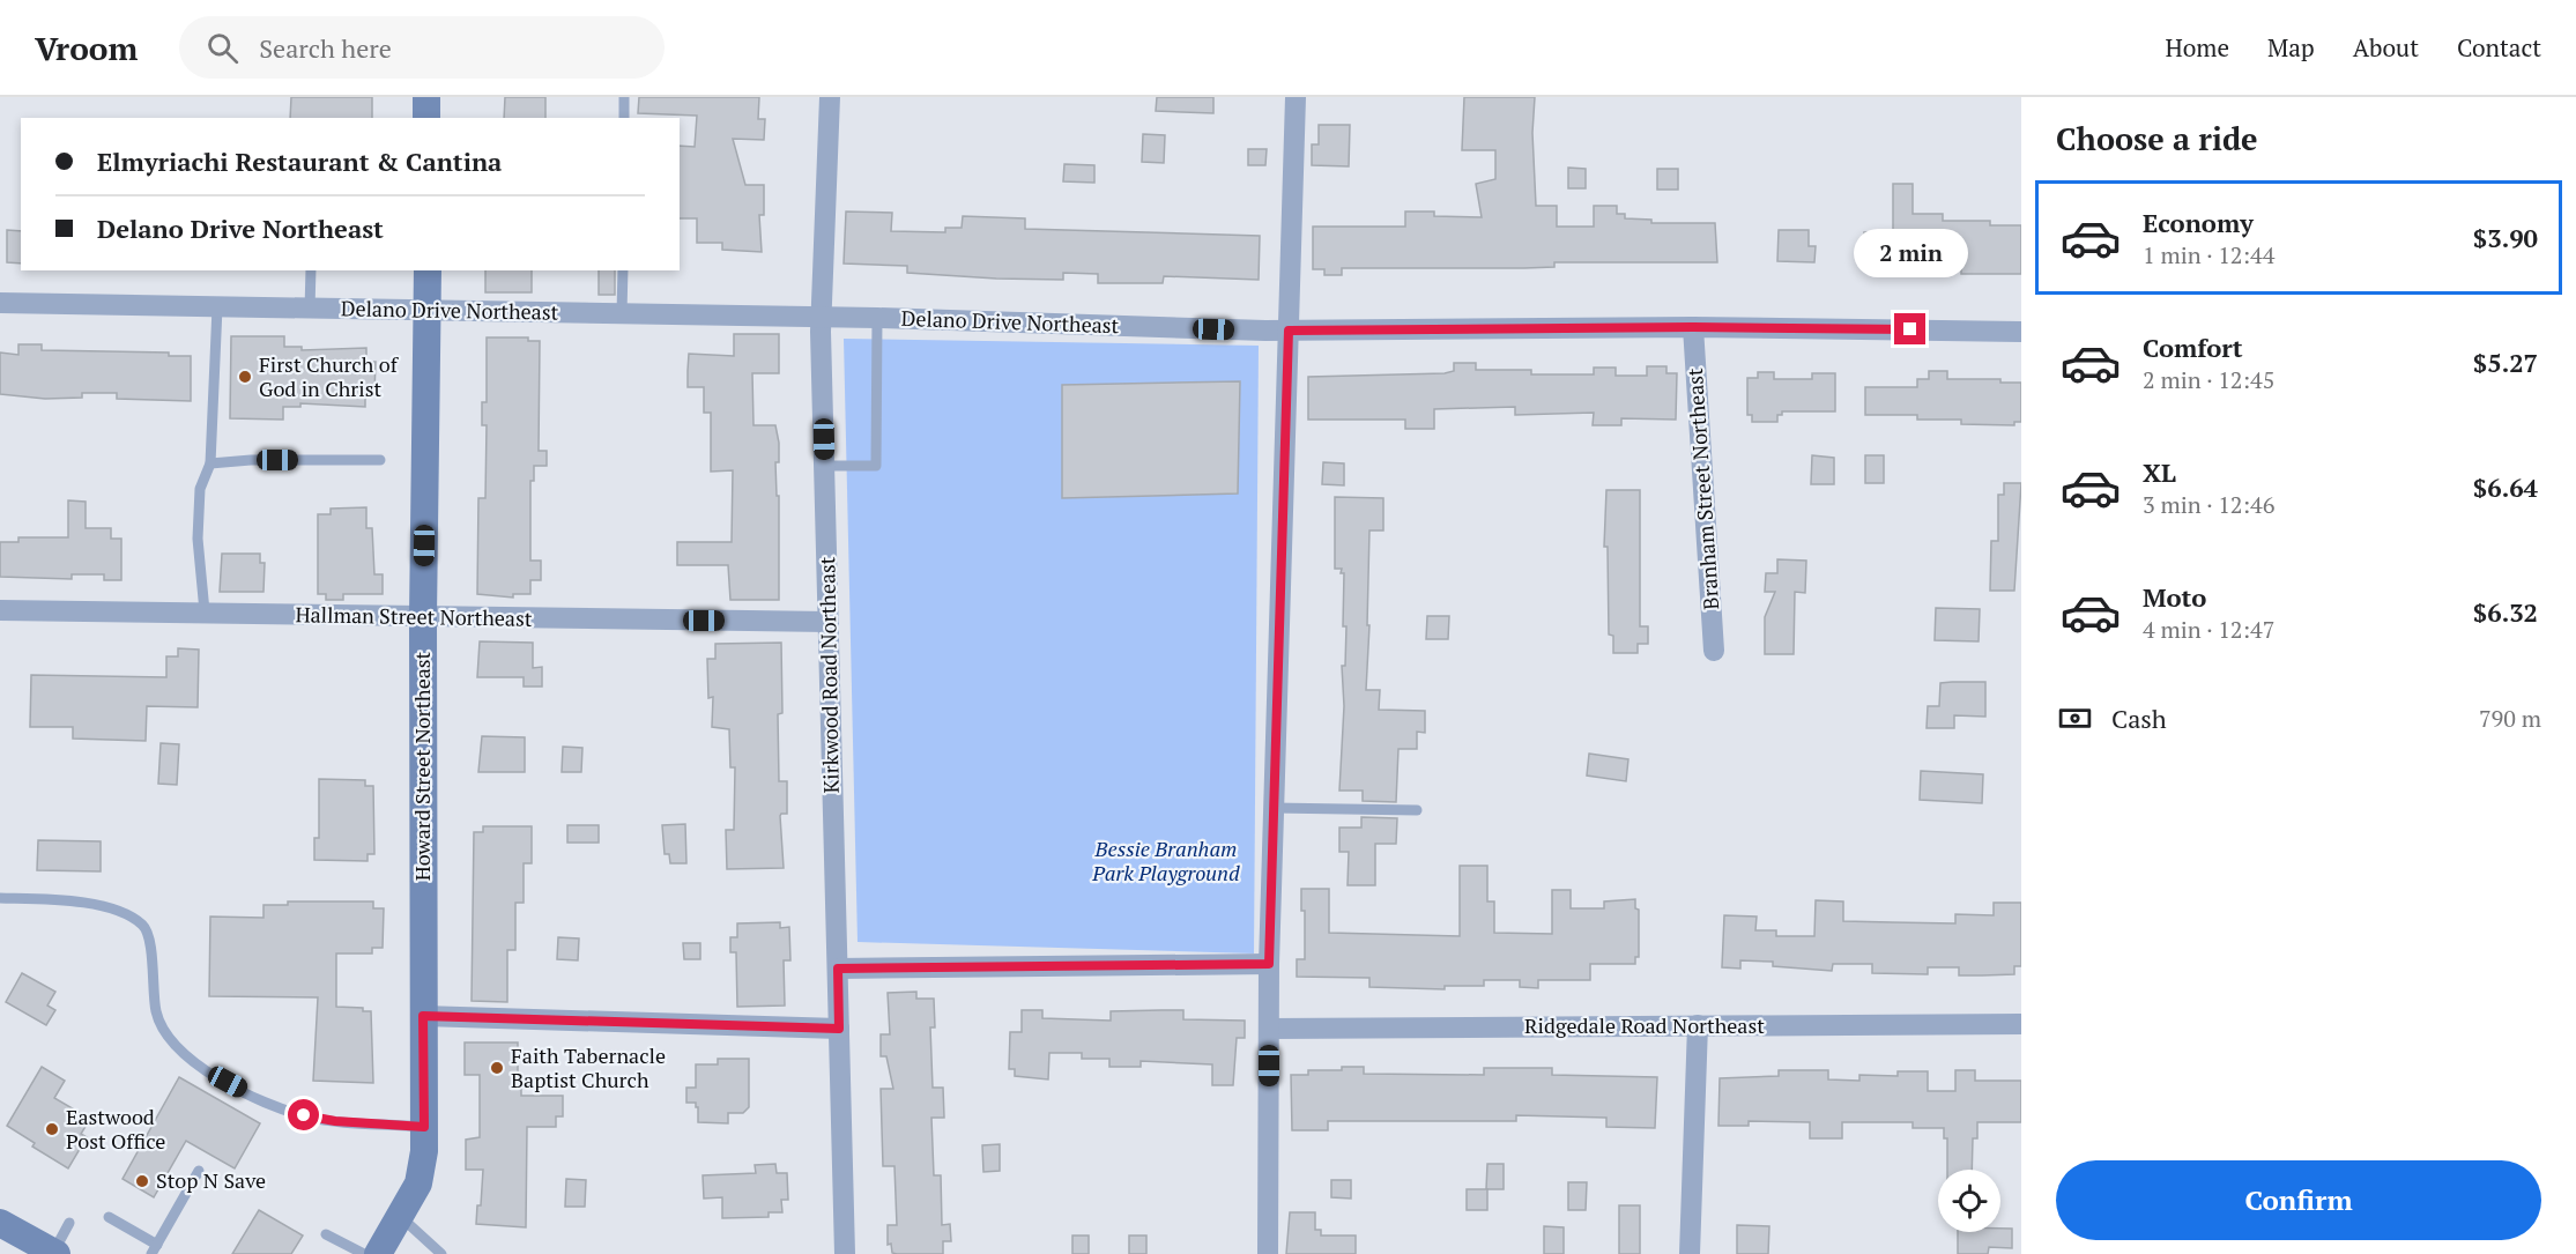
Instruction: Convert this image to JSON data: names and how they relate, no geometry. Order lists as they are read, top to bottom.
{
  "streets": {
    "street": [
      "Delano Drive Northeast",
      "Branham Street Northeast",
      "Hallman Street Northeast",
      "Kirkwood Road Northeast",
      "Howard Street Northeast",
      "Ridgedale Road Northeast"
    ]
  },
  "crossings": [
    ["Delano Drive Northeast", "Branham Street Northeast"],
    ["Delano Drive Northeast", "Kirkwood Road Northeast"],
    ["Delano Drive Northeast", "Howard Street Northeast"],
    ["Hallman Street Northeast", "Kirkwood Road Northeast"],
    ["Hallman Street Northeast", "Howard Street Northeast"]
  ],
  "parks": ["Bessie Branham Park Playground"],
  "places": [
    "First Church of God in Christ",
    "Faith Tabernacle Baptist Church",
    "Eastwood Post Office",
    "Stop N Save"
  ],
  "page": {
    "header": "Vroom",
    "search": "Search here",
    "nav": [
      "Home",
      "Map",
      "About",
      "Contact"
    ],
    "heading": "Choose a ride",
    "banner": ["Elmyriachi Restaurant & Cantina", "Delano Drive Northeast"],
    "list": [
      {
        "name": "Economy",
        "note": "1 min · 12:44",
        "value": "$3.90"
      },
      {
        "name": "Comfort",
        "note": "2 min · 12:45",
        "value": "$5.27"
      },
      {
        "name": "XL",
        "note": "3 min · 12:46",
        "value": "$6.64"
      },
      {
        "name": "Moto",
        "note": "4 min · 12:47",
        "value": "$6.32"
      }
    ],
    "bubble": "2 min",
    "pay": ["Cash", "790 m"],
    "buttons": "Confirm"
  }
}
